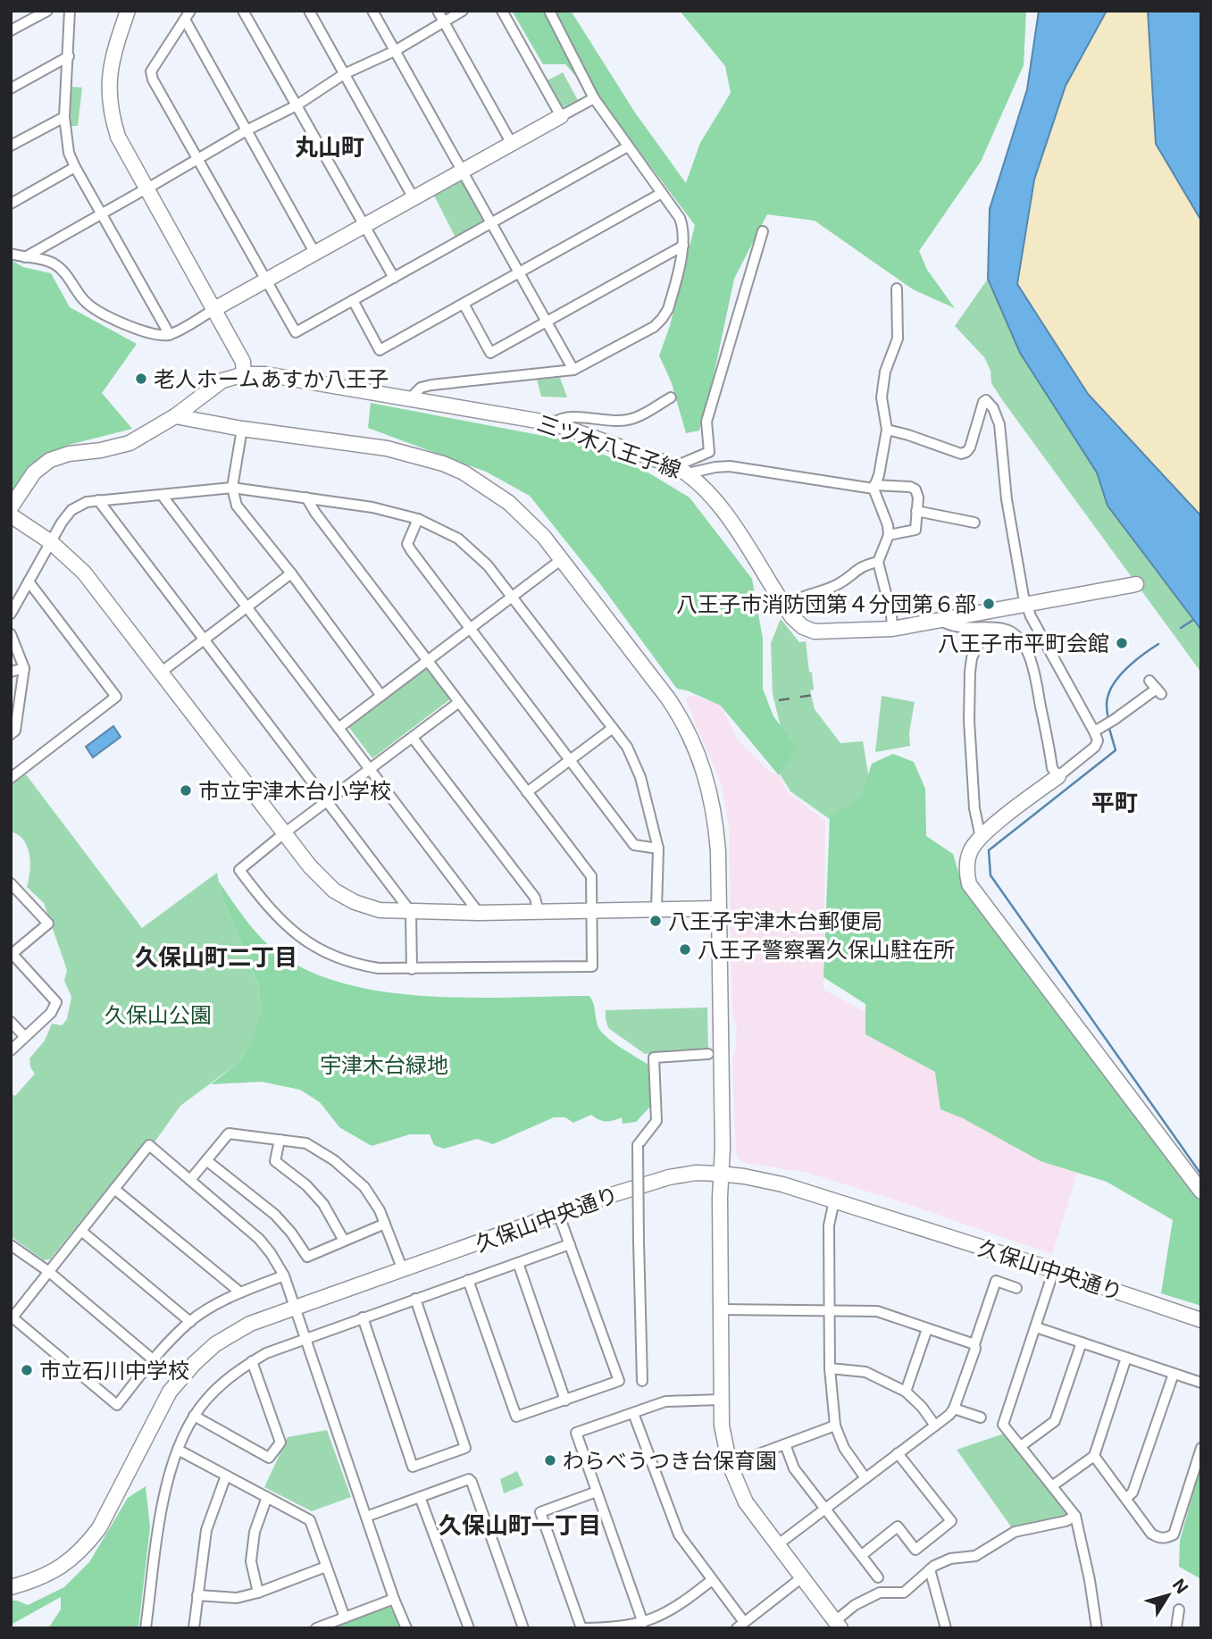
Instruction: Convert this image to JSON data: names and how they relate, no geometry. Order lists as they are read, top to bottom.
{
  "streets": {
    "street": ["三ツ木八王子線", "久保山中央通り"]
  },
  "districts": [
    "丸山町",
    "平町",
    "久保山町二丁目",
    "久保山町一丁目"
  ],
  "parks": ["久保山公園", "宇津木台緑地"],
  "places": [
    "老人ホームあすか八王子",
    "八王子市消防団第４分団第６部",
    "八王子市平町会館",
    "市立宇津木台小学校",
    "八王子宇津木台郵便局",
    "八王子警察署久保山駐在所",
    "市立石川中学校",
    "わらべうつき台保育園"
  ],
  "north": "top right"
}
